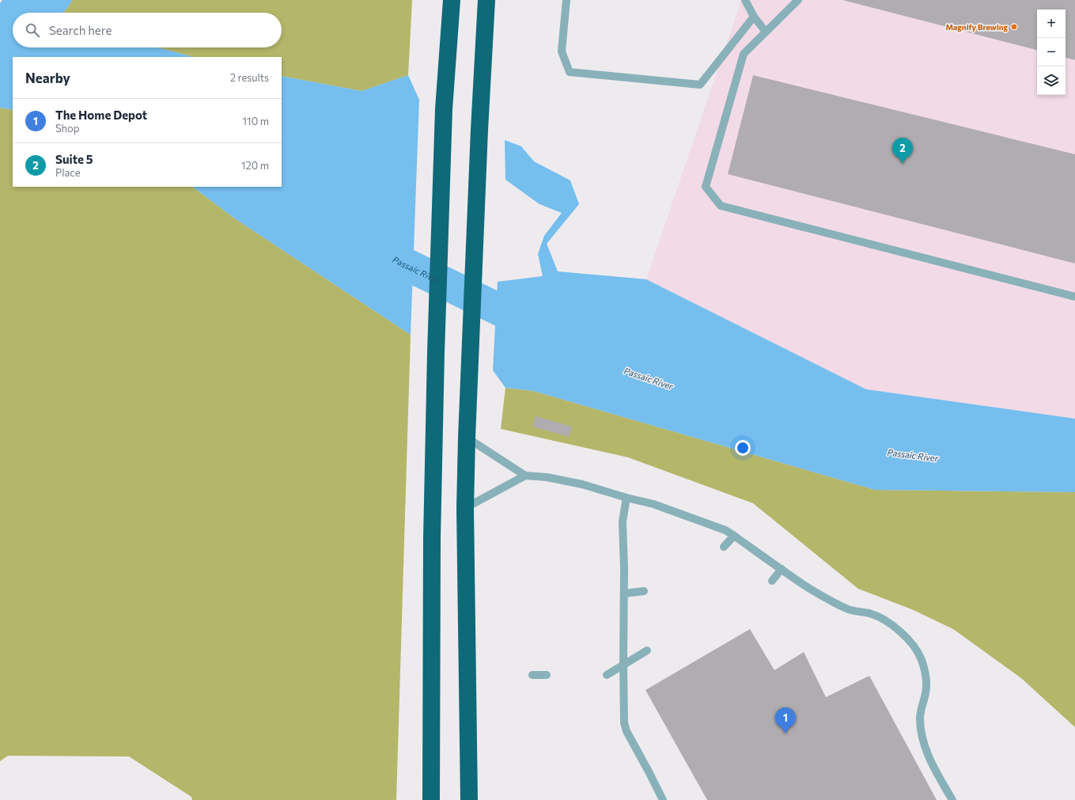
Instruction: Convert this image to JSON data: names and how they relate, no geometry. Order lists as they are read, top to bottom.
{
  "water": ["Passaic River"],
  "places": ["Magnify Brewing"],
  "page": {
    "map_buttons": ["+", "−"],
    "search": "Search here",
    "heading": ["Nearby", "2 results"],
    "list": [
      {
        "mark": "1",
        "name": "The Home Depot",
        "note": "Shop",
        "value": "110 m"
      },
      {
        "mark": "2",
        "name": "Suite 5",
        "note": "Place",
        "value": "120 m"
      }
    ],
    "pins": ["2", "1"]
  }
}
